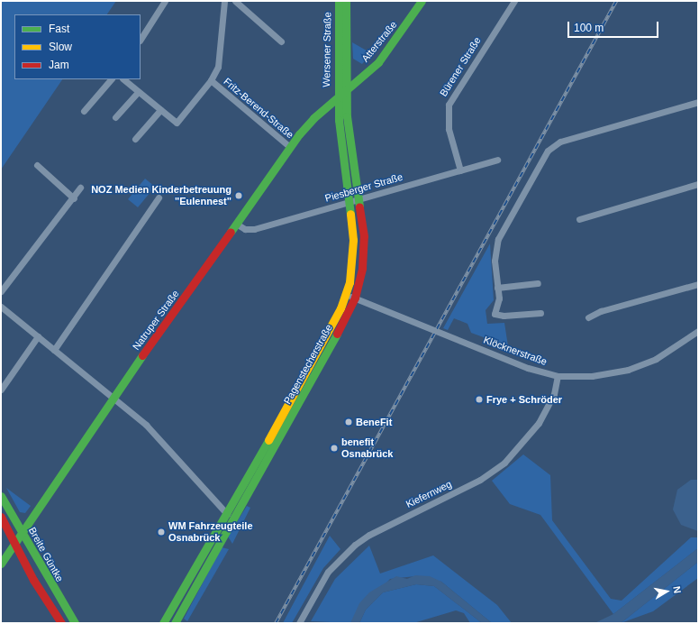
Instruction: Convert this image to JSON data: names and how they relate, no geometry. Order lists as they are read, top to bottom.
{
  "streets": {
    "main road": [
      "Atterstraße",
      "Wersener Straße",
      "Natruper Straße",
      "Pagenstecherstraße",
      "Breite Güntke"
    ],
    "street": [
      "Bürener Straße",
      "Fritz-Berend-Straße",
      "Piesberger Straße",
      "Klöcknerstraße",
      "Kiefernweg"
    ]
  },
  "crossings": [
    ["Atterstraße", "Wersener Straße"],
    ["Atterstraße", "Natruper Straße"],
    ["Atterstraße", "Pagenstecherstraße"],
    ["Wersener Straße", "Natruper Straße"],
    ["Wersener Straße", "Pagenstecherstraße"],
    ["Bürener Straße", "Piesberger Straße"],
    ["Fritz-Berend-Straße", "Natruper Straße"],
    ["Piesberger Straße", "Natruper Straße"],
    ["Piesberger Straße", "Pagenstecherstraße"],
    ["Natruper Straße", "Pagenstecherstraße"],
    ["Natruper Straße", "Breite Güntke"],
    ["Klöcknerstraße", "Pagenstecherstraße"],
    ["Klöcknerstraße", "Kiefernweg"]
  ],
  "places": [
    "NOZ Medien Kinderbetreuung \"Eulennest\"",
    "Frye + Schröder",
    "BeneFit",
    "benefit Osnabrück",
    "WM Fahrzeugteile Osnabrück"
  ],
  "legend": ["Fast", "Slow", "Jam"],
  "scale_bar": "100 m",
  "north": "right"
}
